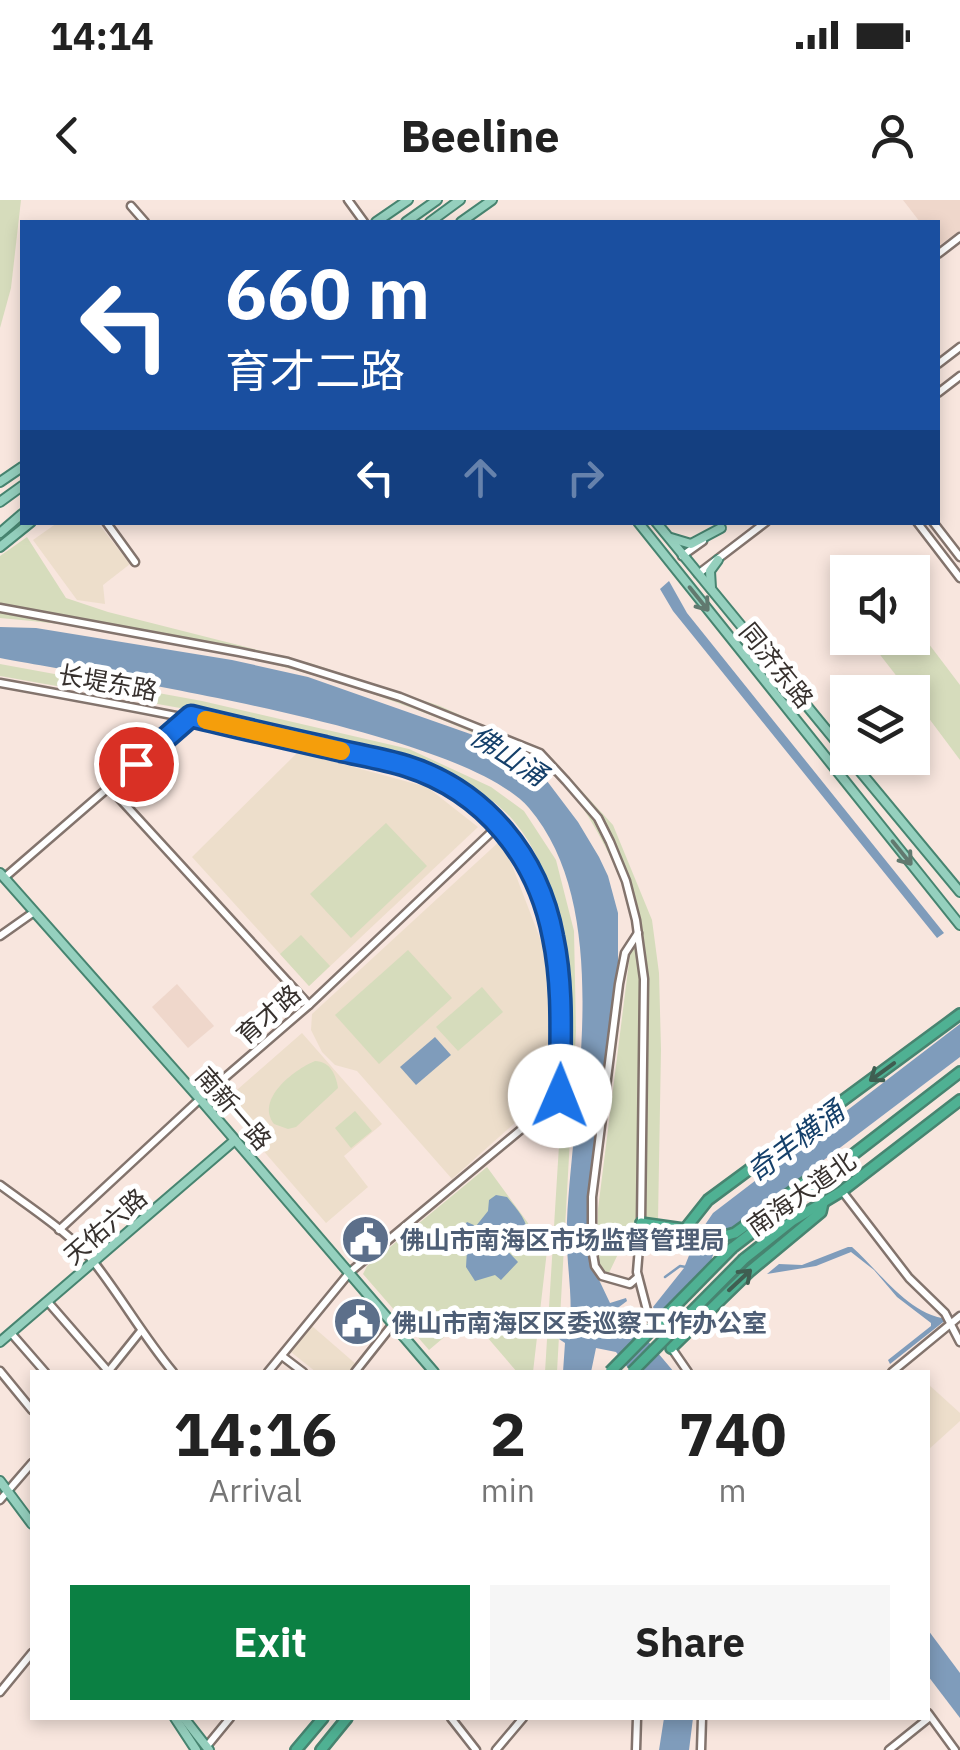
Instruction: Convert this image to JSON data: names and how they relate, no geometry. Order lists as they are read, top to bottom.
{
  "streets": {
    "highway": ["南海大道北"],
    "main road": ["同济东路", "南新一路", "天佑六路"],
    "street": ["长堤东路", "育才路"]
  },
  "crossings": [
    ["长堤东路", "育才路"],
    ["长堤东路", "南新一路"],
    ["育才路", "南新一路"],
    ["南新一路", "天佑六路"]
  ],
  "water": ["佛山涌", "奇丰横涌"],
  "places": {
    "public building": ["佛山市南海区市场监督管理局", "佛山市南海区区委巡察工作办公室"]
  },
  "page": {
    "status": "14:14",
    "header": "Beeline",
    "turn": ["660 m", "育才二路"],
    "eta": [
      "14:16",
      "Arrival",
      "2",
      "min",
      "740",
      "m"
    ],
    "buttons": ["Exit", "Share"]
  }
}
